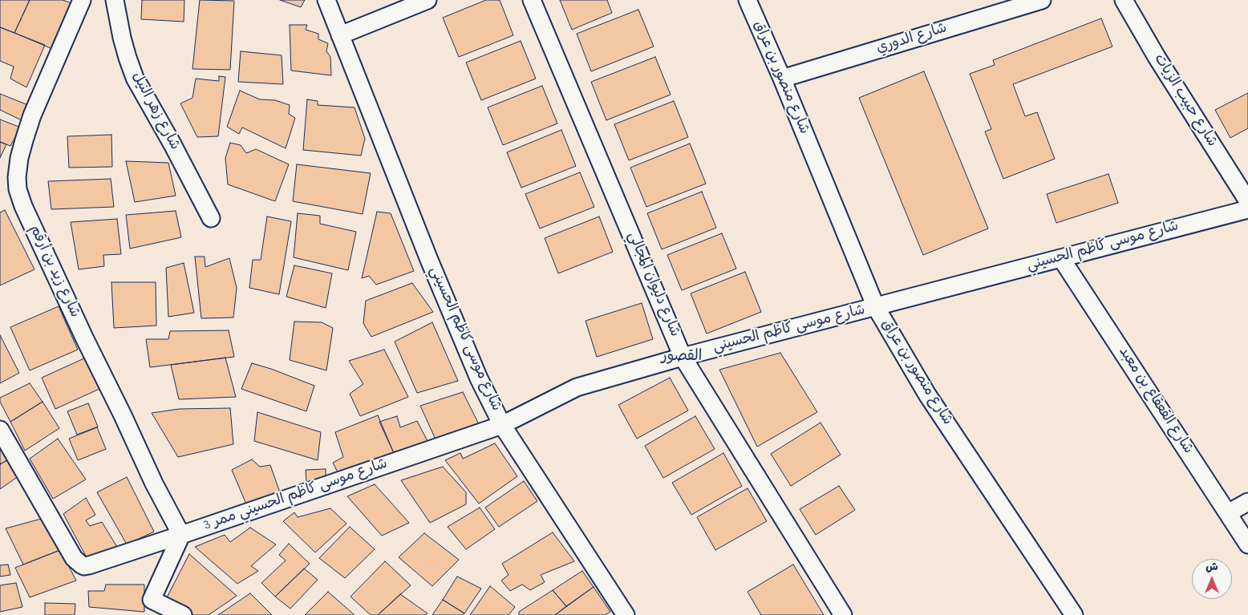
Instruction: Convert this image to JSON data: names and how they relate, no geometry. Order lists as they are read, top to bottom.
{
  "streets": {
    "street": [
      "شارع الدوري",
      "شارع منصور بن عراق",
      "شارع حبيب الزيات",
      "شارع زهر النيل",
      "شارع موسى كاظم الحسيني",
      "شارع زيد بن أرقم",
      "شارع دليوان المجالي",
      "شارع القعقاع بن معبد",
      "شارع موسى كاظم الحسيني ممر 3"
    ]
  },
  "crossings": [
    ["شارع الدوري", "شارع منصور بن عراق"],
    ["شارع منصور بن عراق", "شارع موسى كاظم الحسيني"],
    ["شارع موسى كاظم الحسيني", "شارع دليوان المجالي"],
    ["شارع موسى كاظم الحسيني", "شارع القعقاع بن معبد"],
    ["شارع موسى كاظم الحسيني", "شارع موسى كاظم الحسيني ممر 3"],
    ["شارع زيد بن أرقم", "شارع موسى كاظم الحسيني ممر 3"]
  ],
  "districts": ["القصور"],
  "north": "top"
}
